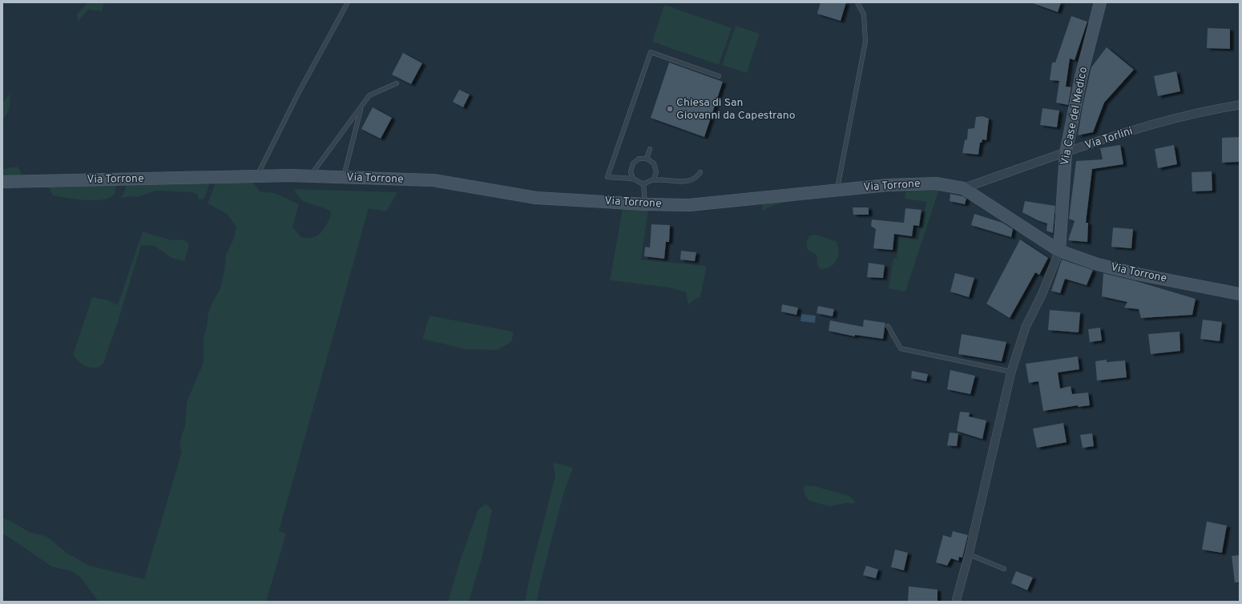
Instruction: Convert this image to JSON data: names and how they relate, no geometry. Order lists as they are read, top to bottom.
{
  "streets": {
    "main road": ["Via Case del Medico", "Via Torrone"],
    "street": ["Via Torlini"]
  },
  "crossings": [
    ["Via Case del Medico", "Via Torlini"],
    ["Via Case del Medico", "Via Torrone"],
    ["Via Torlini", "Via Torrone"]
  ],
  "places": ["Chiesa di San Giovanni da Capestrano"]
}
